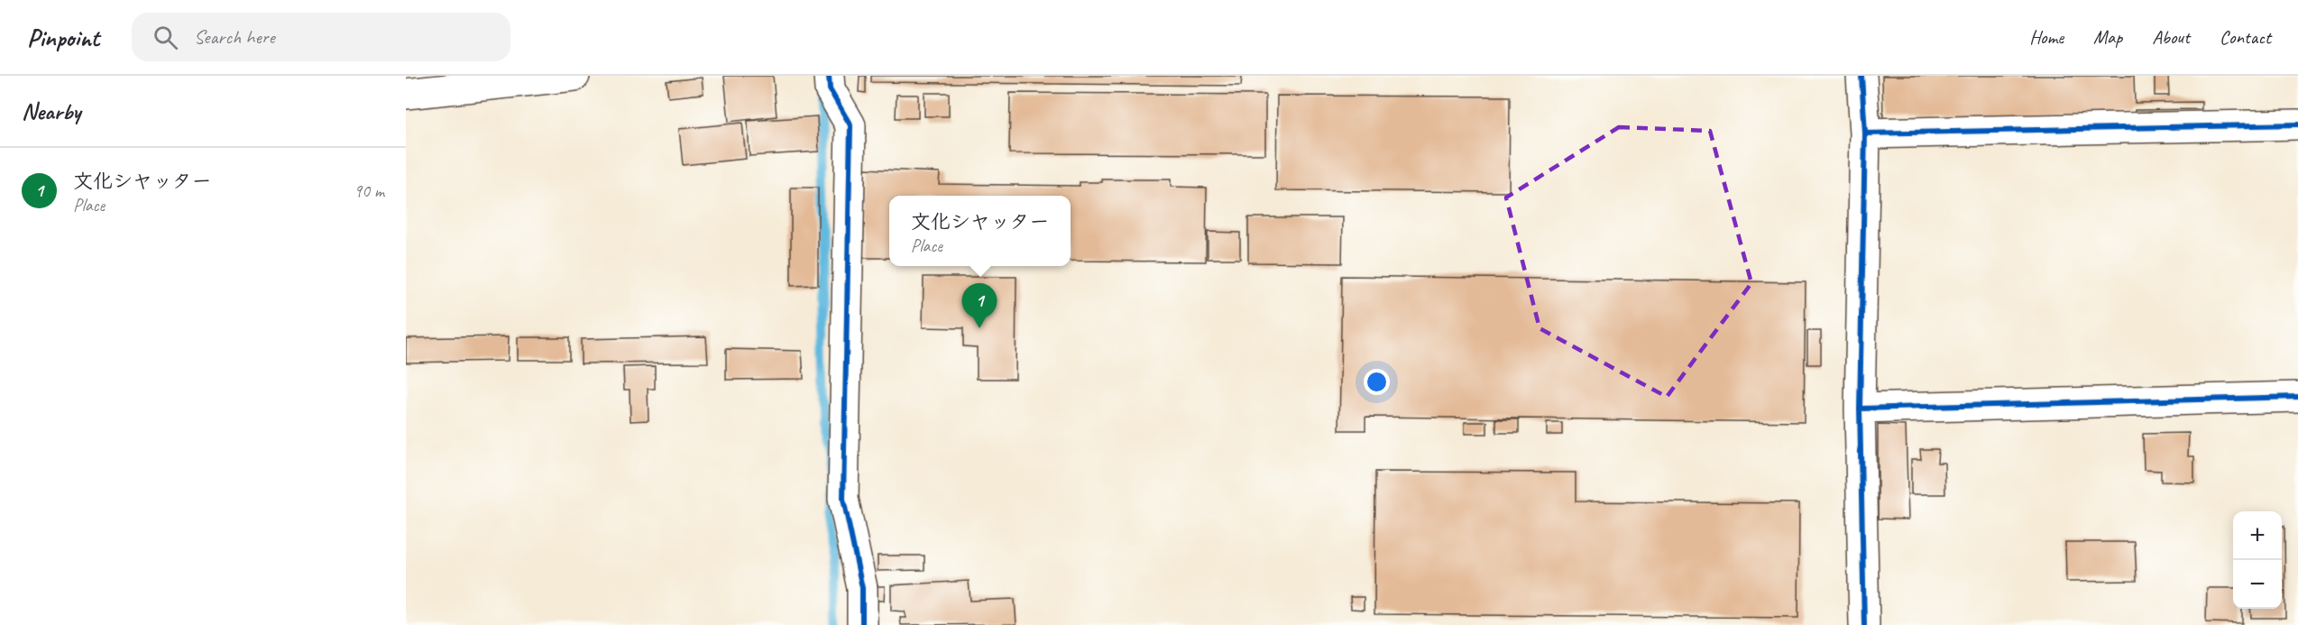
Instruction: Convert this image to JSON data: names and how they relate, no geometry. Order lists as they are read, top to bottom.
{
  "page": {
    "header": "Pinpoint",
    "search": "Search here",
    "nav": [
      "Home",
      "Map",
      "About",
      "Contact"
    ],
    "heading": "Nearby",
    "list": [
      {
        "mark": "1",
        "name": "文化シヤッター",
        "note": "Place",
        "value": "90 m"
      }
    ],
    "popup": ["文化シヤッター", "Place"],
    "pins": "1",
    "map_buttons": ["+", "−"]
  }
}
